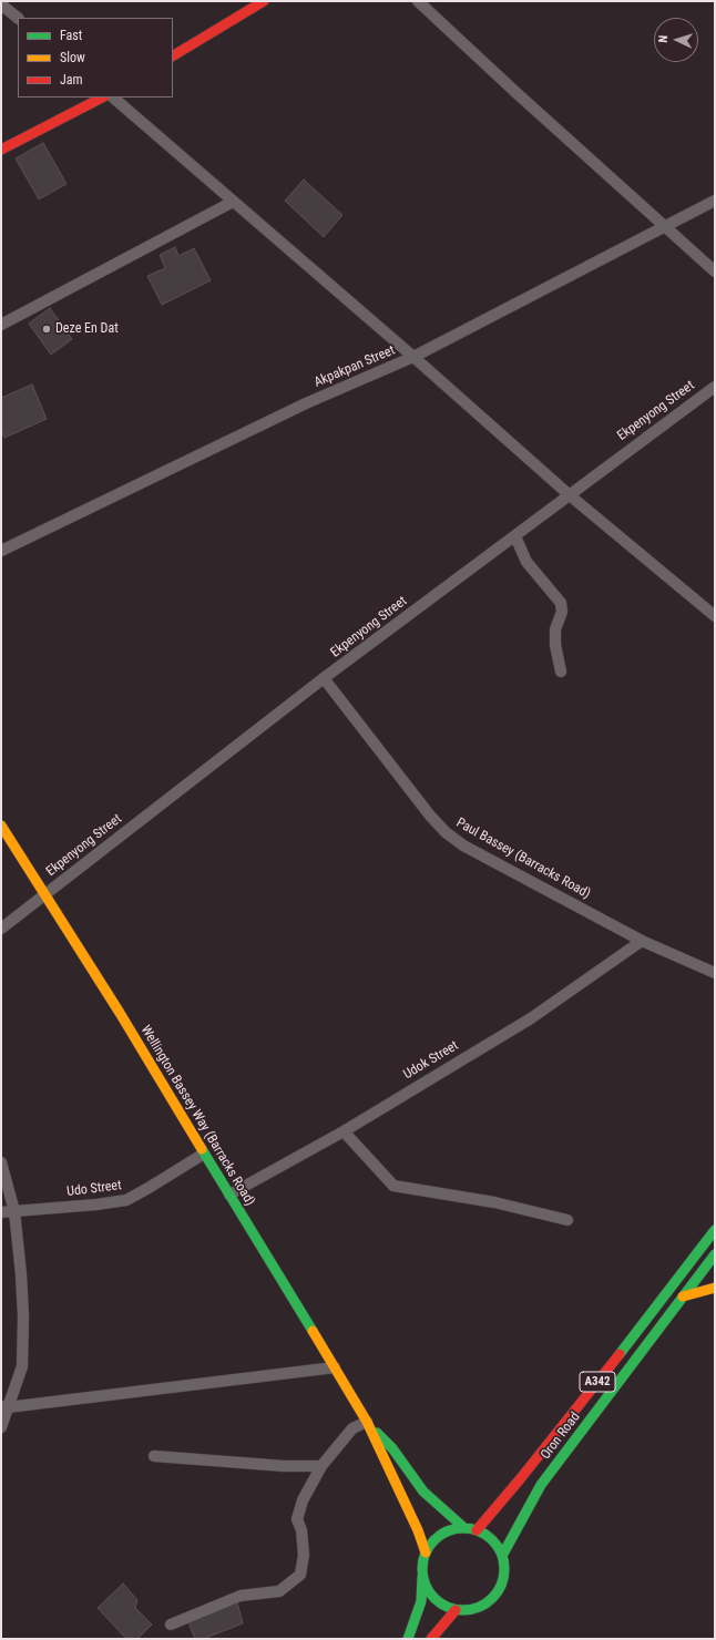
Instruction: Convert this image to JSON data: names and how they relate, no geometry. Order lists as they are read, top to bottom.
{
  "streets": {
    "main road": ["Wellington Bassey Way (Barracks Road)", "A342", "Oron Road"],
    "street": [
      "Akpakpan Street",
      "Ekpenyong Street",
      "Paul Bassey (Barracks Road)",
      "Udok Street",
      "Udo Street"
    ]
  },
  "crossings": [
    ["Ekpenyong Street", "Paul Bassey (Barracks Road)"],
    ["Ekpenyong Street", "Wellington Bassey Way (Barracks Road)"],
    ["Paul Bassey (Barracks Road)", "Udok Street"],
    ["Udok Street", "Wellington Bassey Way (Barracks Road)"],
    ["Wellington Bassey Way (Barracks Road)", "Udo Street"],
    ["A342", "Oron Road"]
  ],
  "places": ["Deze En Dat"],
  "legend": ["Fast", "Slow", "Jam"],
  "north": "left"
}
